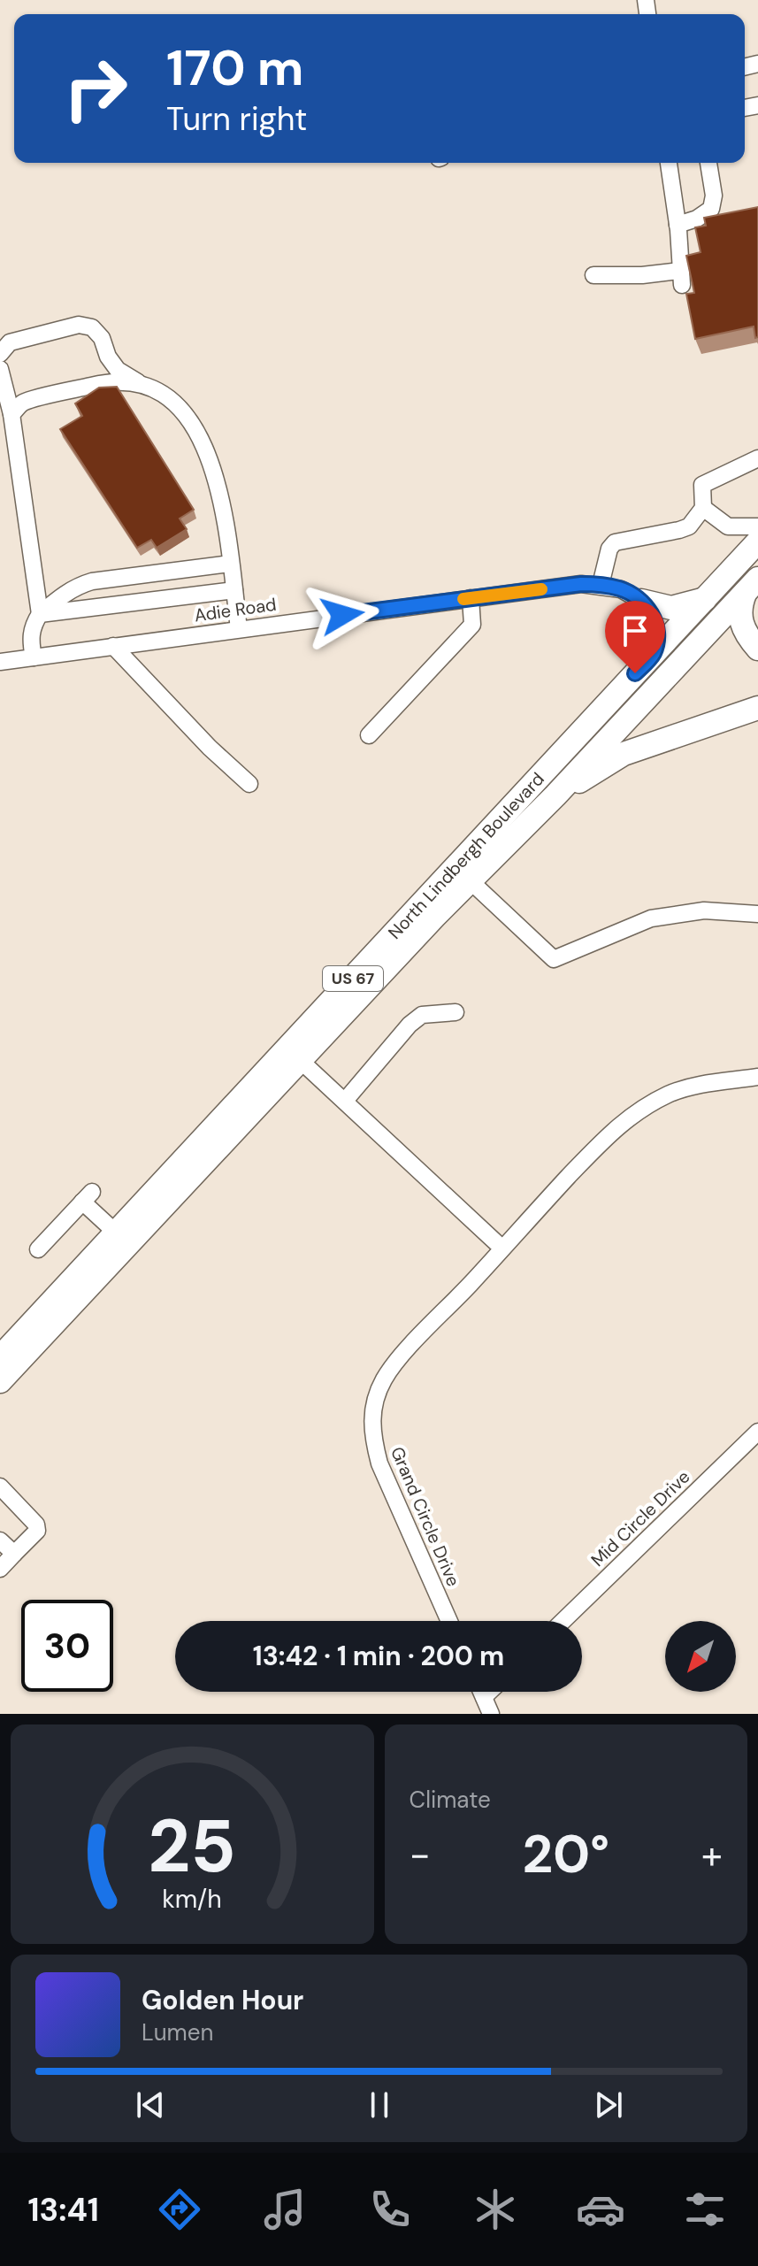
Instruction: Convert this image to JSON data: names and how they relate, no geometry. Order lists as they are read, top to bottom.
{
  "streets": {
    "highway": ["North Lindbergh Boulevard", "US 67"],
    "street": ["Adie Road", "Grand Circle Drive", "Mid Circle Drive"]
  },
  "north": "bottom left",
  "page": {
    "turn": ["170 m", "Turn right"],
    "limit": "30",
    "trip": "13:42 · 1 min · 200 m",
    "tile": "Climate",
    "heat": ["−", "20°", "+"],
    "song": ["Golden Hour", "Lumen"],
    "tabs": "13:41",
    "gauge": ["25", "km/h"]
  }
}
